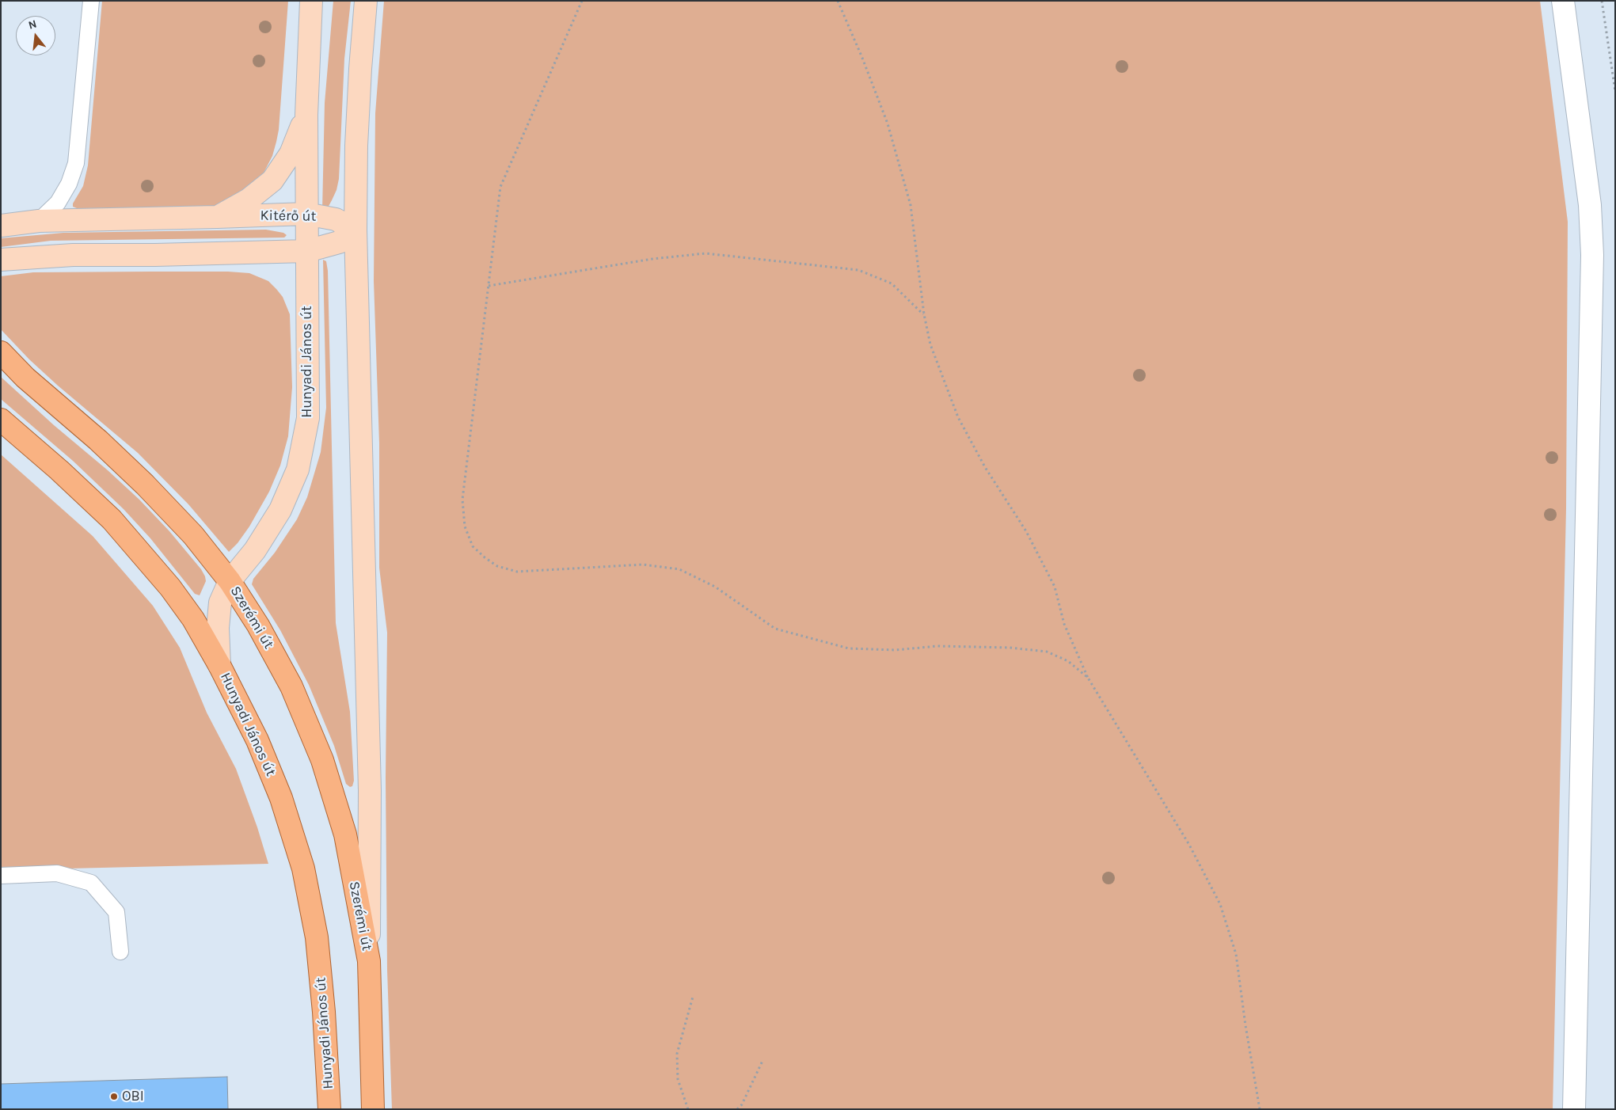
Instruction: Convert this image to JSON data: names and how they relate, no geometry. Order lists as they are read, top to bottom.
{
  "streets": {
    "main road": ["Kitérő út", "Hunyadi János út", "Szerémi út"]
  },
  "crossings": [
    ["Kitérő út", "Hunyadi János út"],
    ["Hunyadi János út", "Szerémi út"]
  ],
  "places": ["OBI"],
  "north": "top"
}
